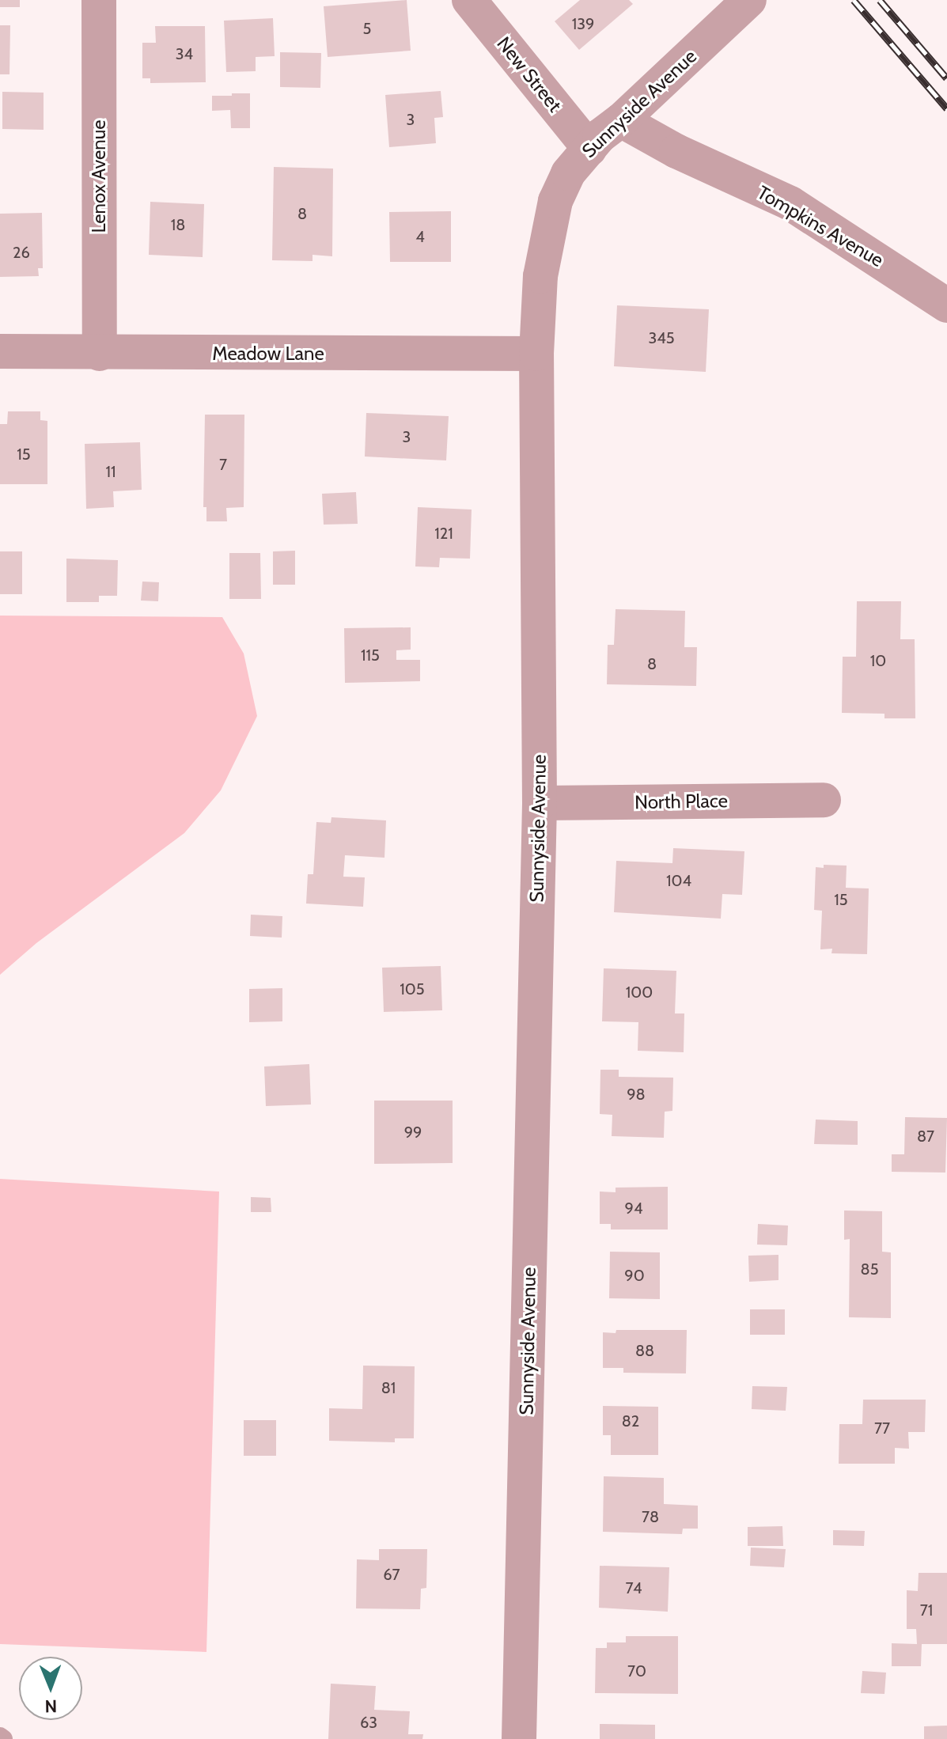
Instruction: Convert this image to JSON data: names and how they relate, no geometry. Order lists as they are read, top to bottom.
{
  "streets": {
    "street": [
      "New Street",
      "Sunnyside Avenue",
      "Lenox Avenue",
      "Tompkins Avenue",
      "Meadow Lane",
      "North Place"
    ]
  },
  "crossings": [
    ["New Street", "Sunnyside Avenue"],
    ["Sunnyside Avenue", "Tompkins Avenue"],
    ["Sunnyside Avenue", "Meadow Lane"],
    ["Sunnyside Avenue", "North Place"],
    ["Lenox Avenue", "Meadow Lane"]
  ],
  "house_numbers": [
    "139",
    "5",
    "34",
    "3",
    "8",
    "18",
    "4",
    "26",
    "345",
    "3",
    "15",
    "7",
    "11",
    "121",
    "115",
    "10",
    "8",
    "104",
    "15",
    "105",
    "100",
    "98",
    "99",
    "87",
    "94",
    "85",
    "90",
    "88",
    "81",
    "82",
    "77",
    "78",
    "67",
    "74",
    "71",
    "70",
    "63"
  ],
  "north": "bottom"
}
